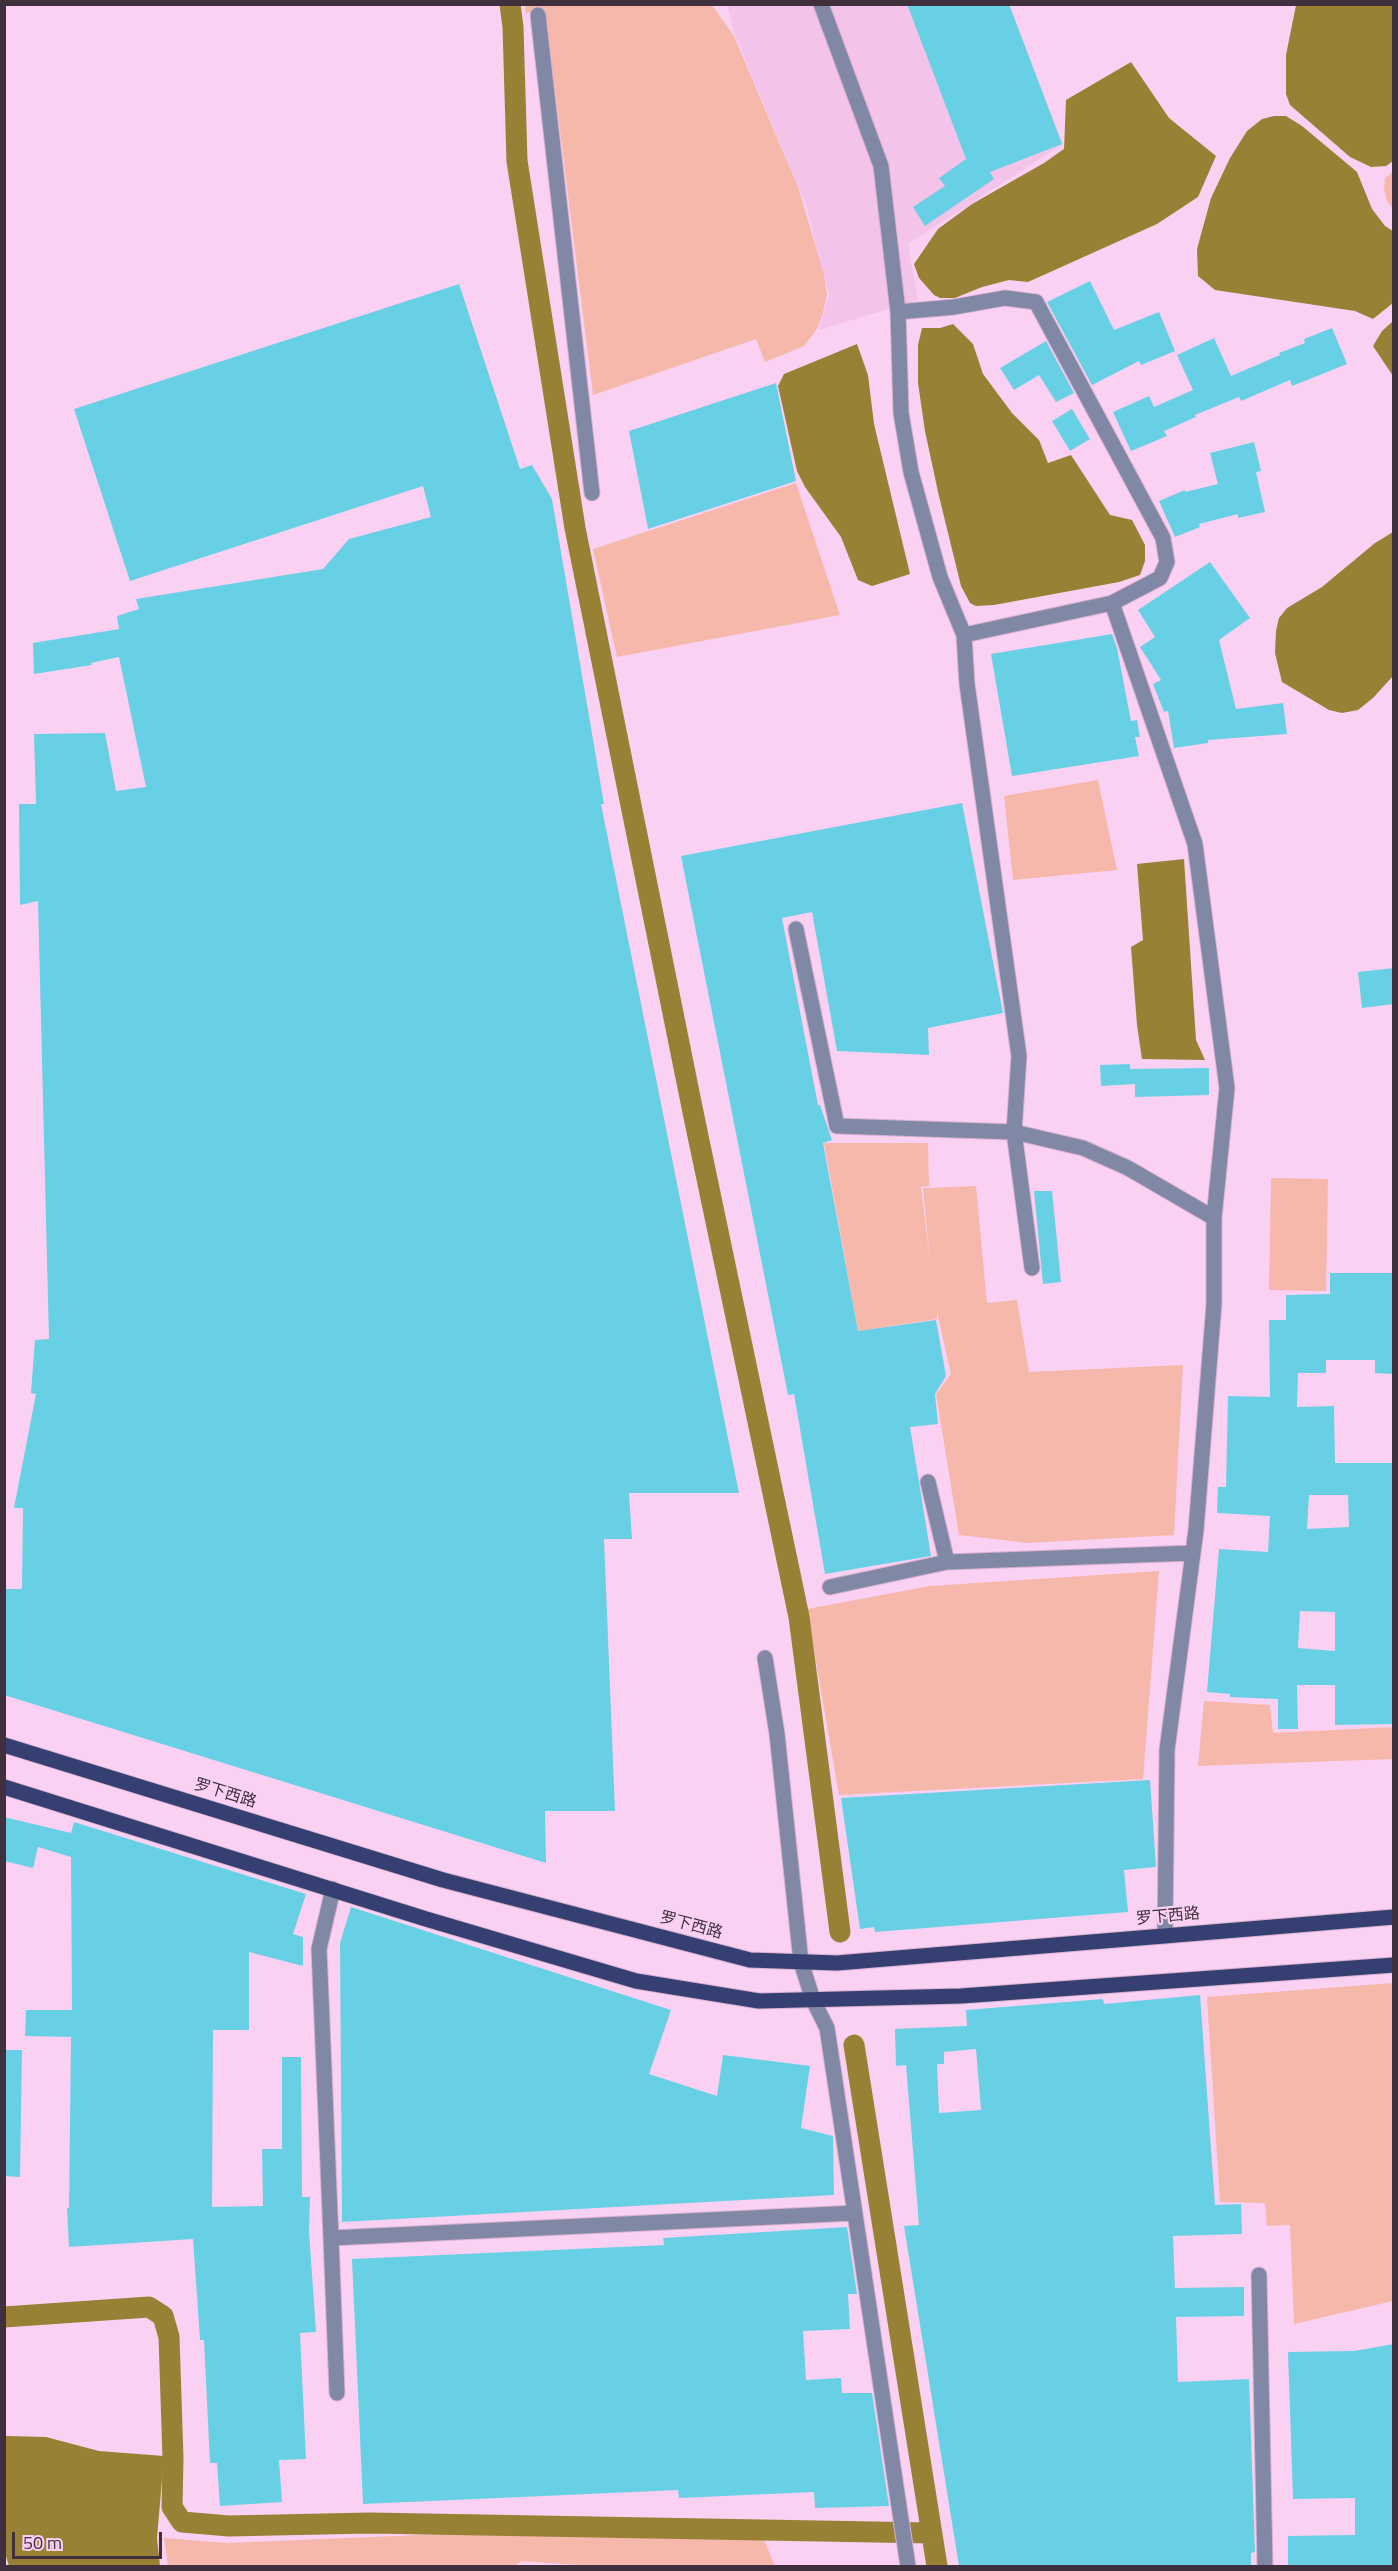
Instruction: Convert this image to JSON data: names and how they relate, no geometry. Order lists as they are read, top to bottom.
{
  "streets": {
    "main road": ["罗下西路"]
  },
  "scale_bar": "50 m"
}
